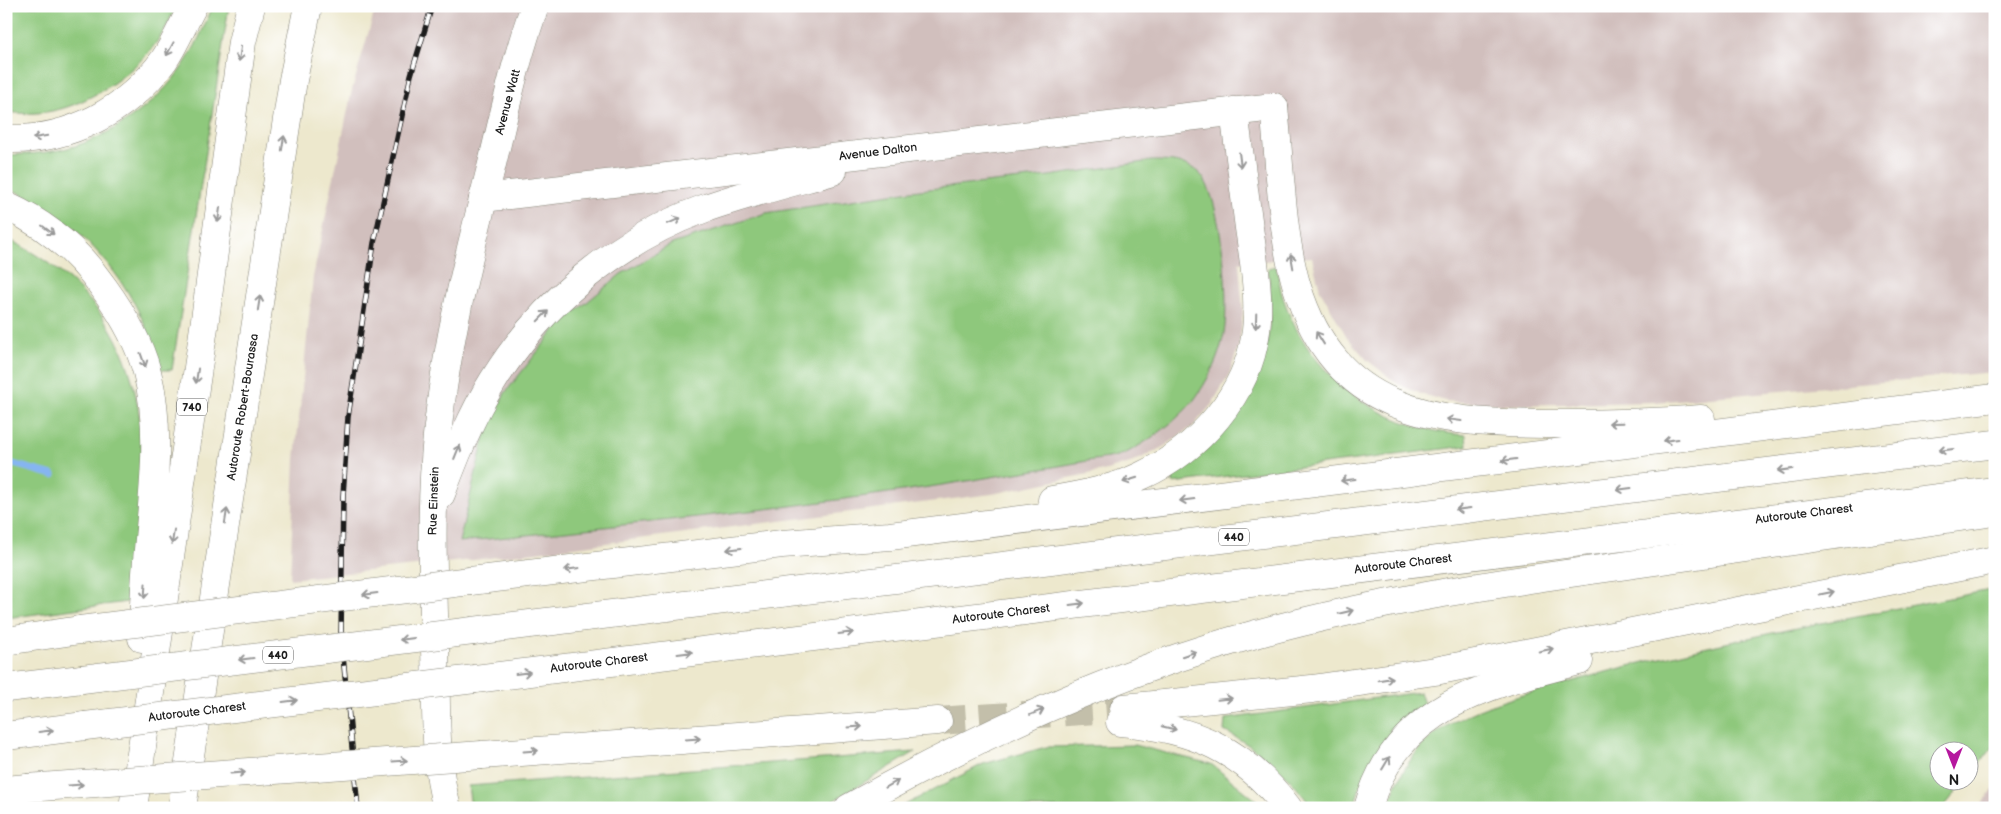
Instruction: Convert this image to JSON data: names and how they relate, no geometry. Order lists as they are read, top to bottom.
{
  "streets": {
    "main road": [
      "Avenue Watt",
      "Avenue Dalton",
      "740",
      "Autoroute Robert-Bourassa",
      "Rue Einstein",
      "Autoroute Charest",
      "440"
    ]
  },
  "crossings": [
    ["Avenue Watt", "Avenue Dalton"],
    ["Avenue Watt", "Rue Einstein"],
    ["Avenue Dalton", "Rue Einstein"]
  ],
  "one_way": ["Avenue Dalton"],
  "north": "bottom"
}
